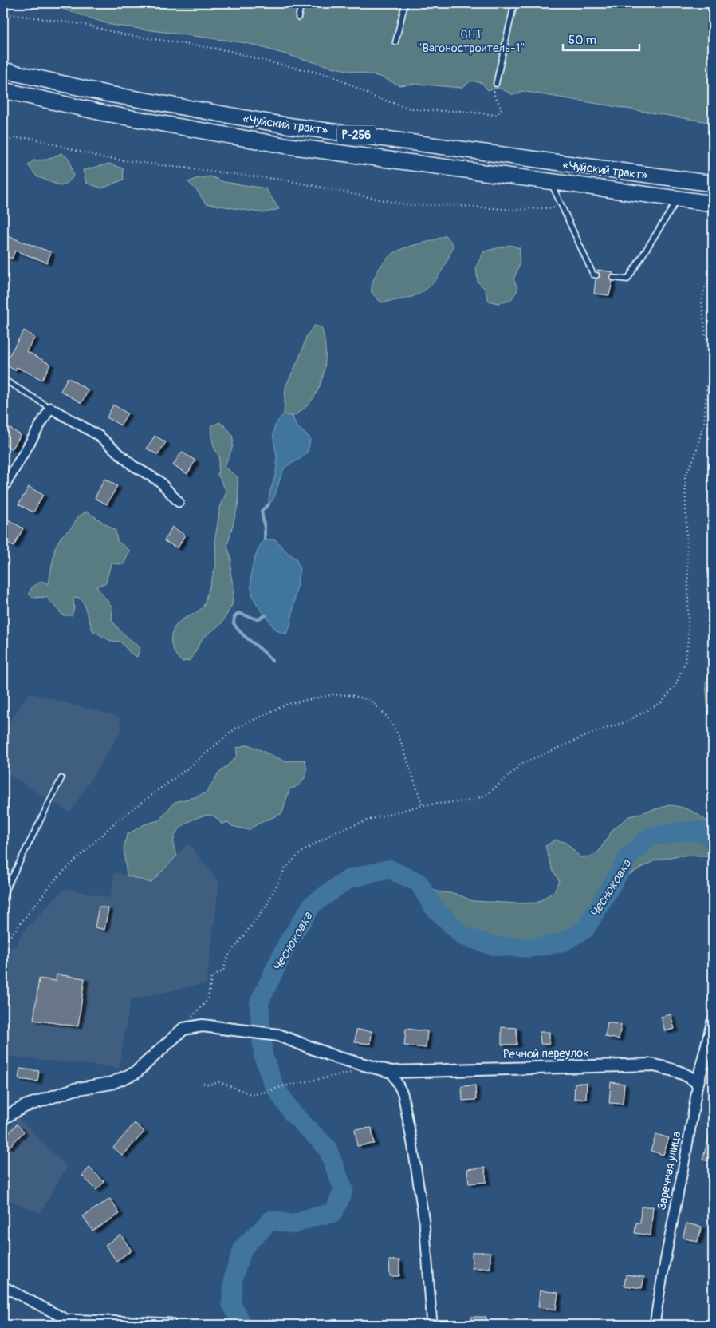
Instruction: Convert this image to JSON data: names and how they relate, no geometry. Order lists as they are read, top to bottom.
{
  "streets": {
    "highway": ["«Чуйский тракт»", "Р-256"],
    "street": ["Речной переулок", "Заречная улица"]
  },
  "crossings": [
    ["Речной переулок", "Заречная улица"]
  ],
  "water": ["Чесноковка"],
  "parks": ["СНТ \"Вагоностроитель-1\""],
  "scale_bar": "50 m"
}
